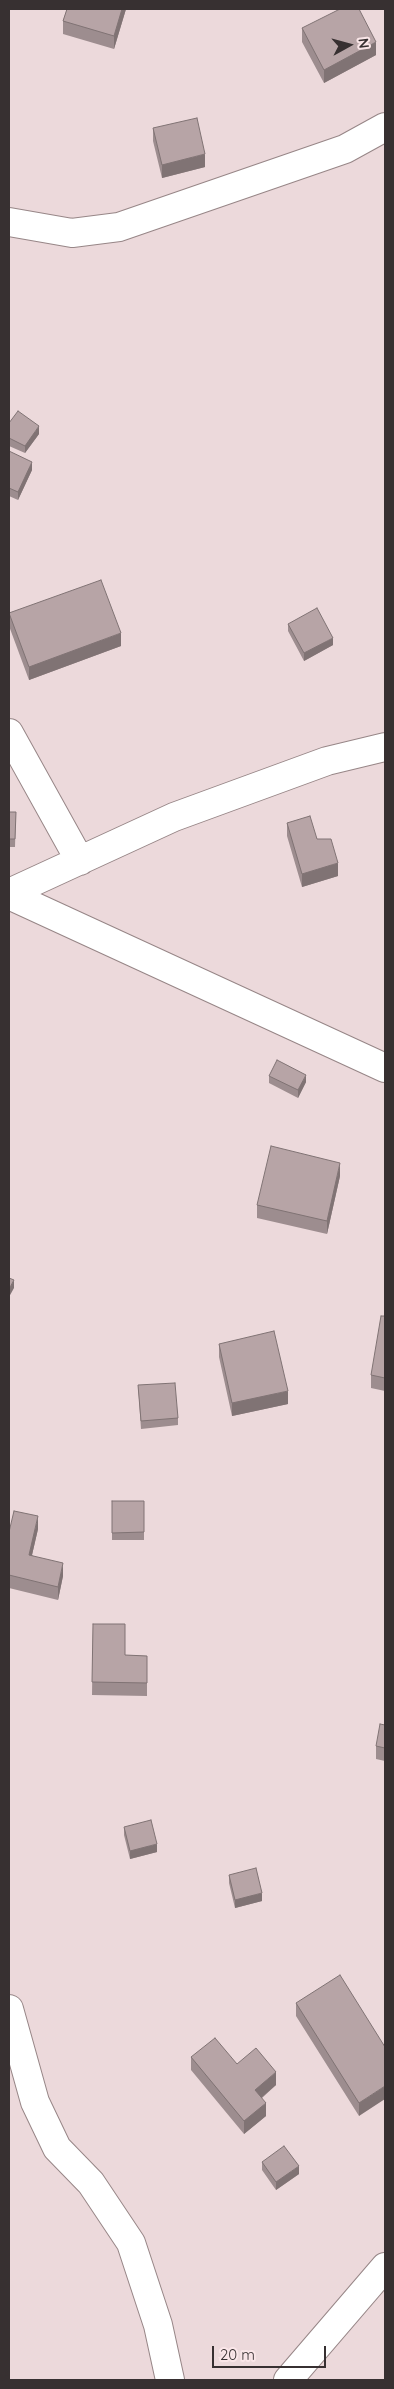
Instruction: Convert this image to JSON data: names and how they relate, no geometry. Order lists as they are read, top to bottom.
{
  "scale_bar": "20 m",
  "north": "right"
}
